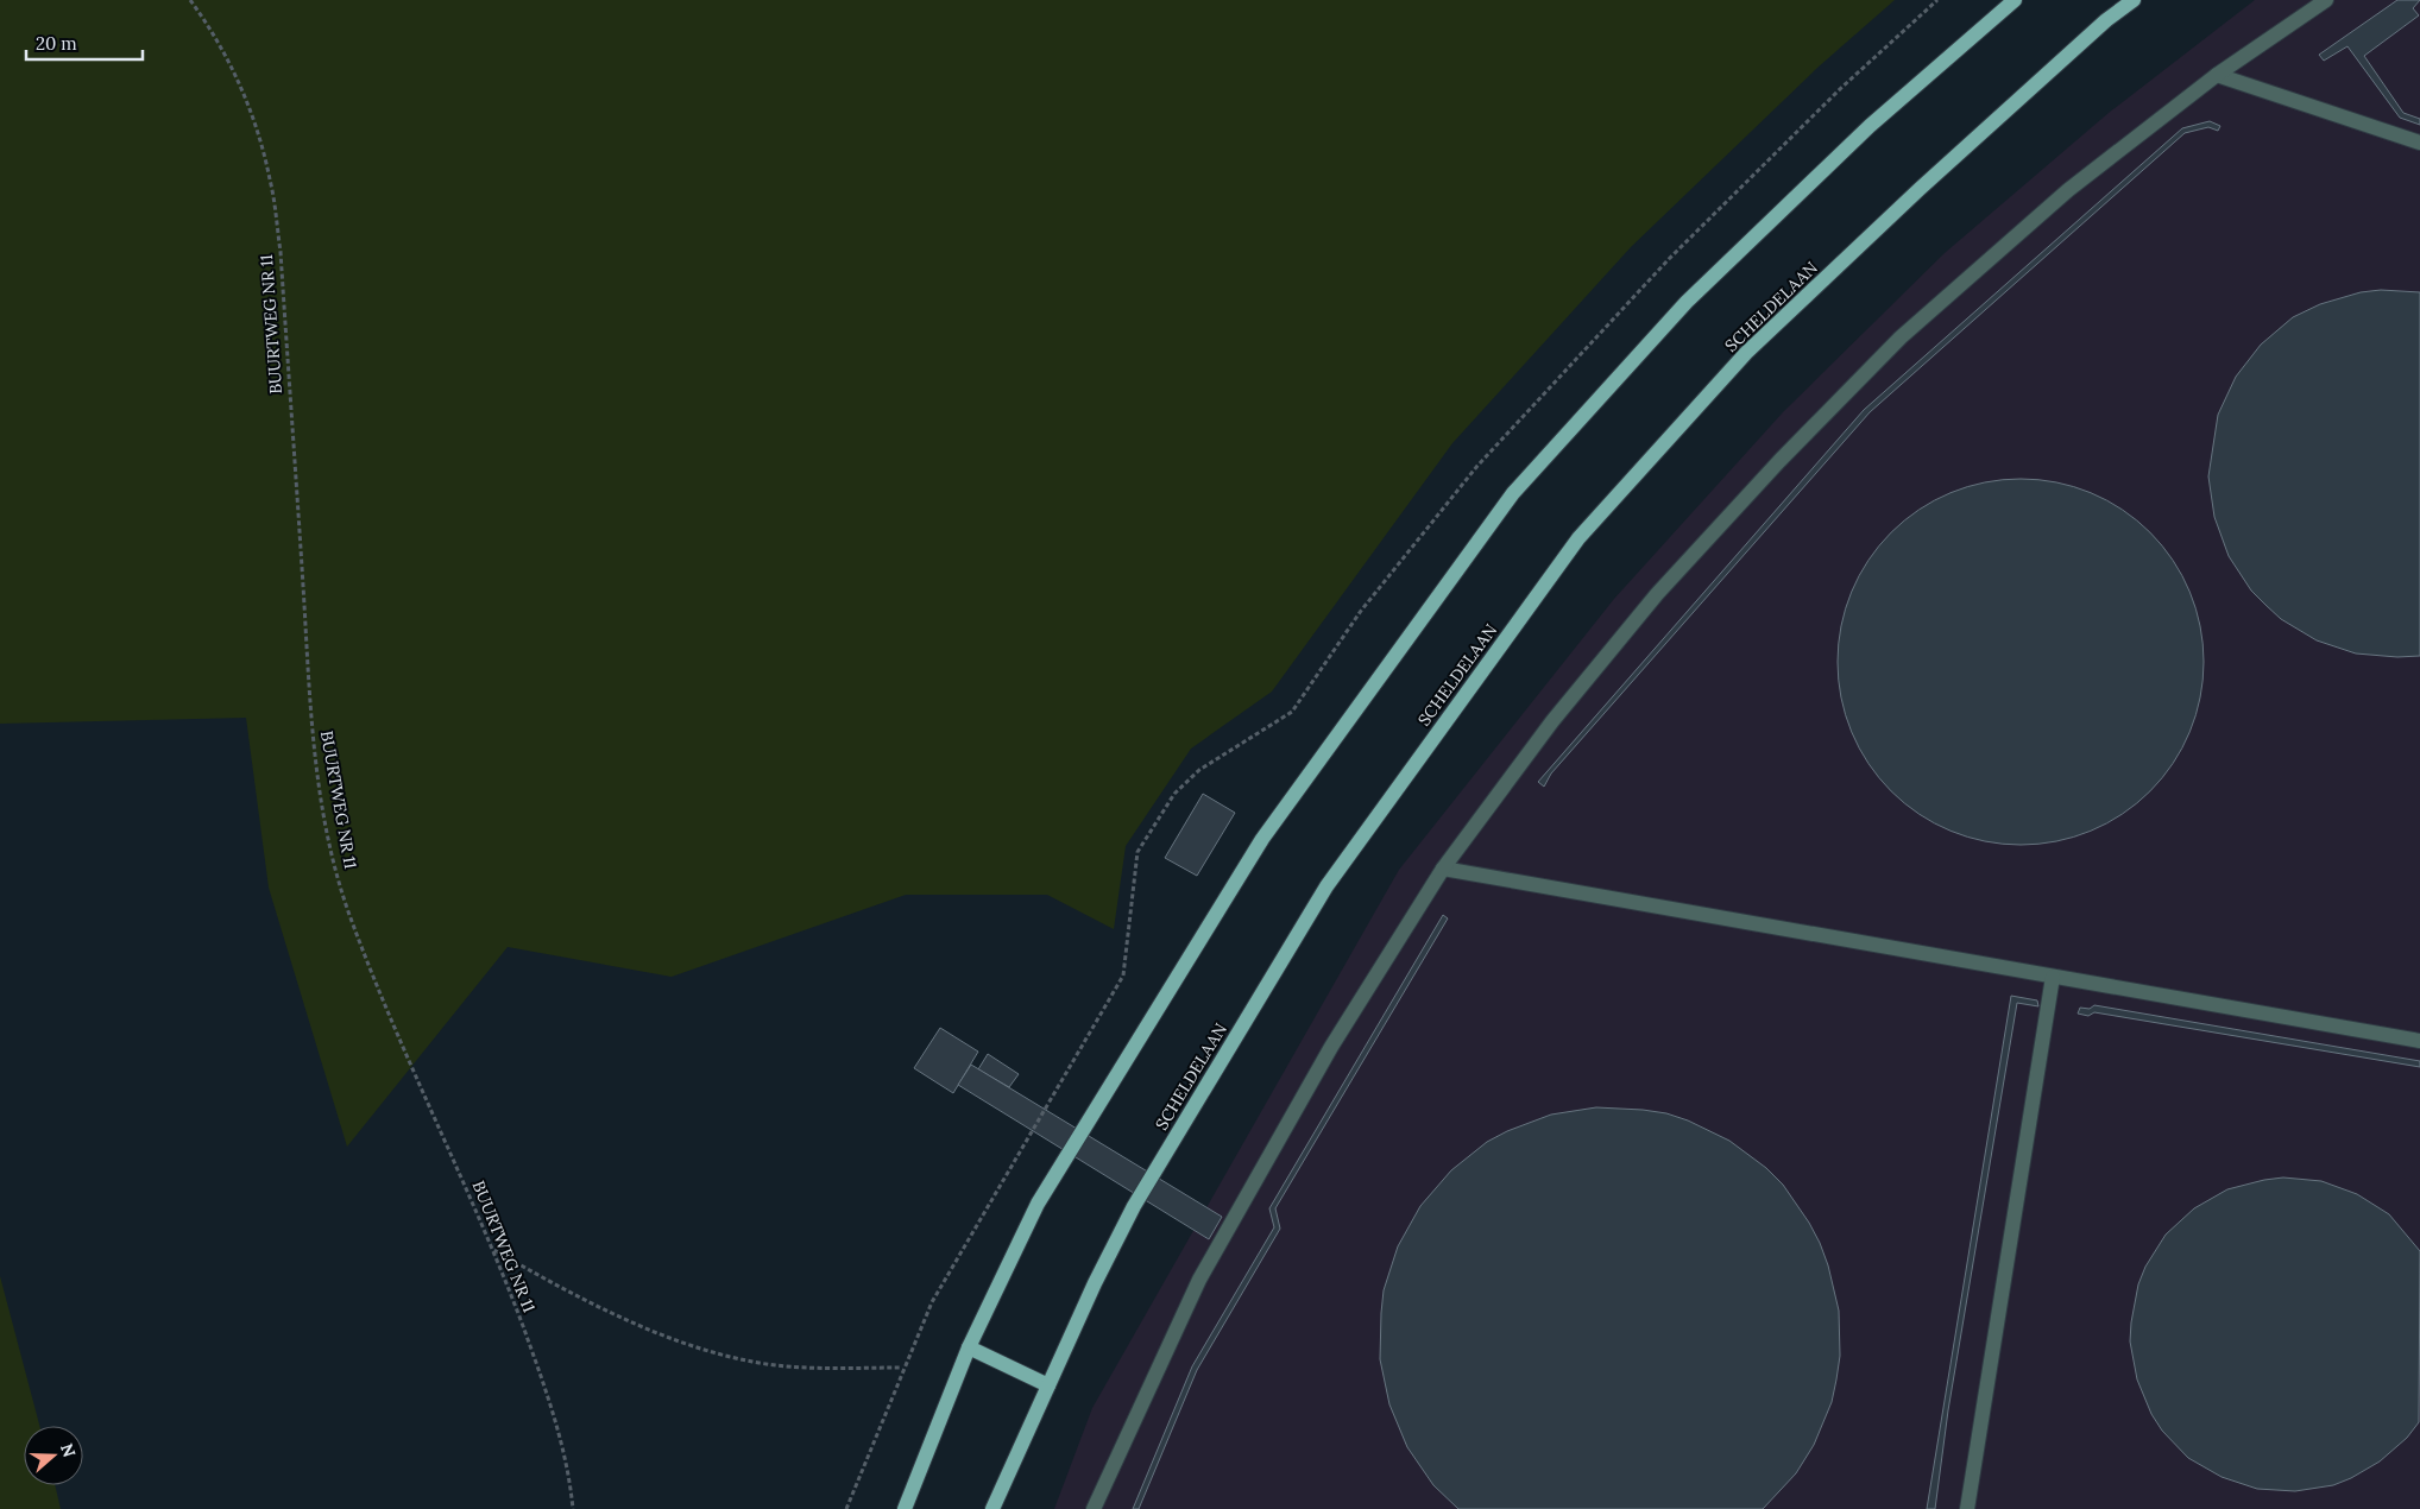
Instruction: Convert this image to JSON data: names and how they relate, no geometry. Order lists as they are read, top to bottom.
{
  "streets": {
    "main road": ["SCHELDELAAN"],
    "path": ["BUURTWEG NR 11"]
  },
  "scale_bar": "20 m",
  "north": "right"
}
